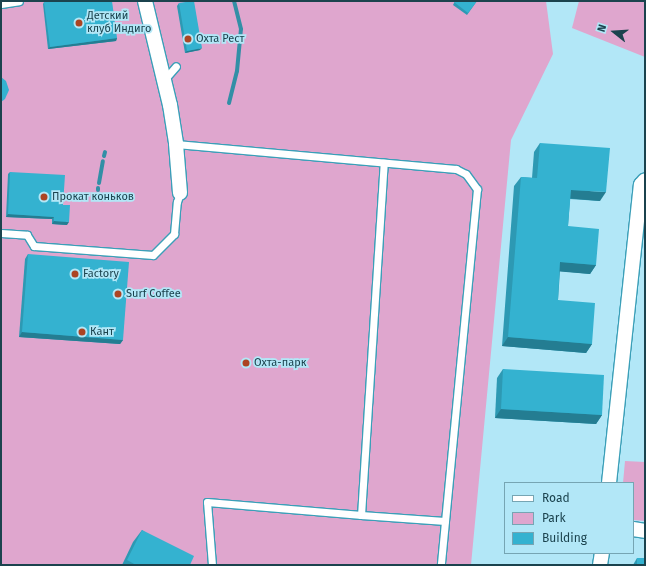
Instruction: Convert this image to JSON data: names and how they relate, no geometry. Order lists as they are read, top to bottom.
{
  "places": [
    "Детский клуб Индиго",
    "Охта Рест",
    "Прокат коньков",
    "Factory",
    "Surf Coffee",
    "Кант",
    "Охта-парк"
  ],
  "legend": ["Road", "Park", "Building"],
  "north": "left"
}
